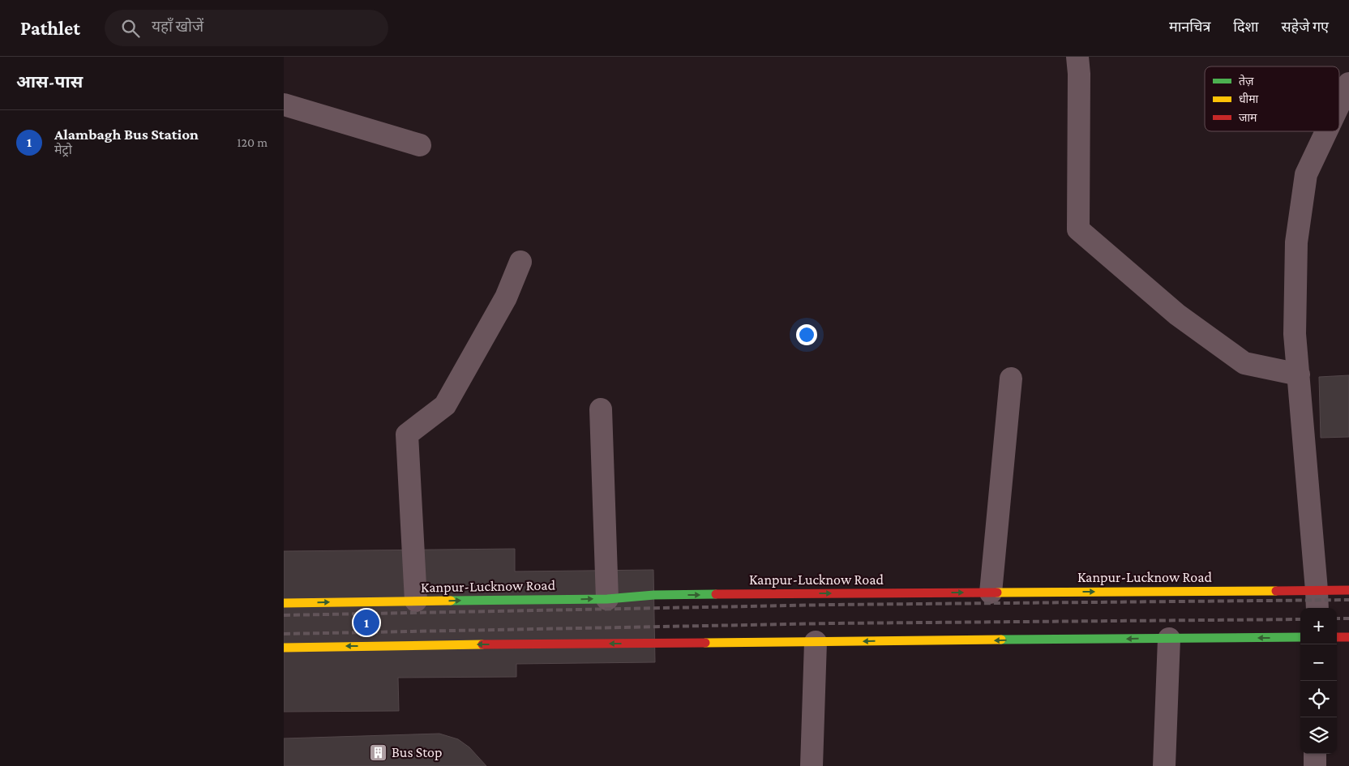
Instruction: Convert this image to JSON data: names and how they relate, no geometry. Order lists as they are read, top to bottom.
{
  "streets": {
    "main road": ["Kanpur-Lucknow Road"]
  },
  "places": {
    "building": ["Bus Stop"]
  },
  "legend": ["तेज़", "धीमा", "जाम"],
  "page": {
    "header": "Pathlet",
    "search": "यहाँ खोजें",
    "nav": ["मानचित्र", "दिशा", "सहेजे गए"],
    "heading": "आस-पास",
    "list": [
      {
        "mark": "1",
        "name": "Alambagh Bus Station",
        "note": "मेट्रो",
        "value": "120 m"
      }
    ],
    "map_buttons": ["+", "−"],
    "pins": "1"
  }
}
